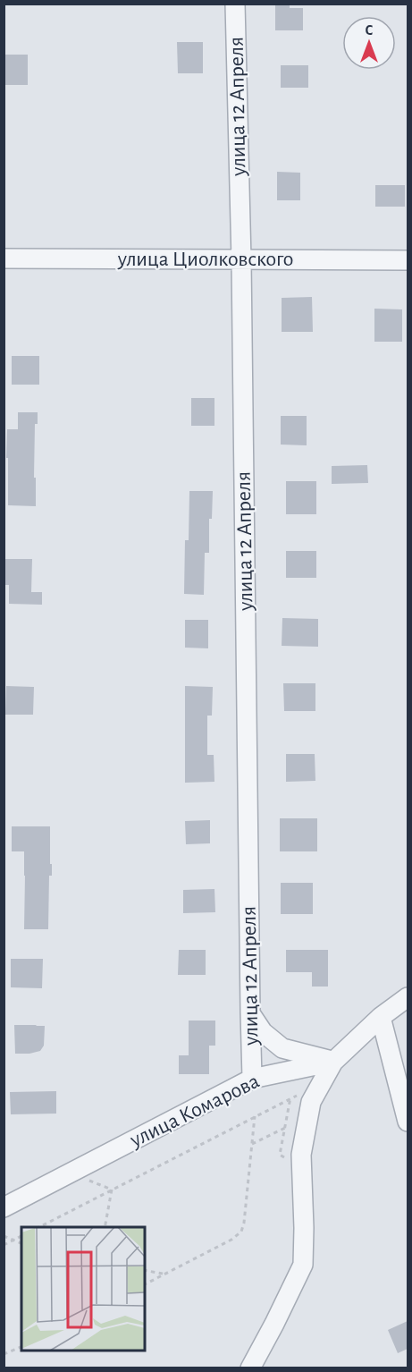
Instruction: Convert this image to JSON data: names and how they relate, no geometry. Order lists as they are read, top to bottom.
{
  "streets": {
    "street": ["улица 12 Апреля", "улица Циолковского", "улица Комарова"]
  },
  "crossings": [
    ["улица 12 Апреля", "улица Циолковского"],
    ["улица 12 Апреля", "улица Комарова"]
  ],
  "north": "top"
}
